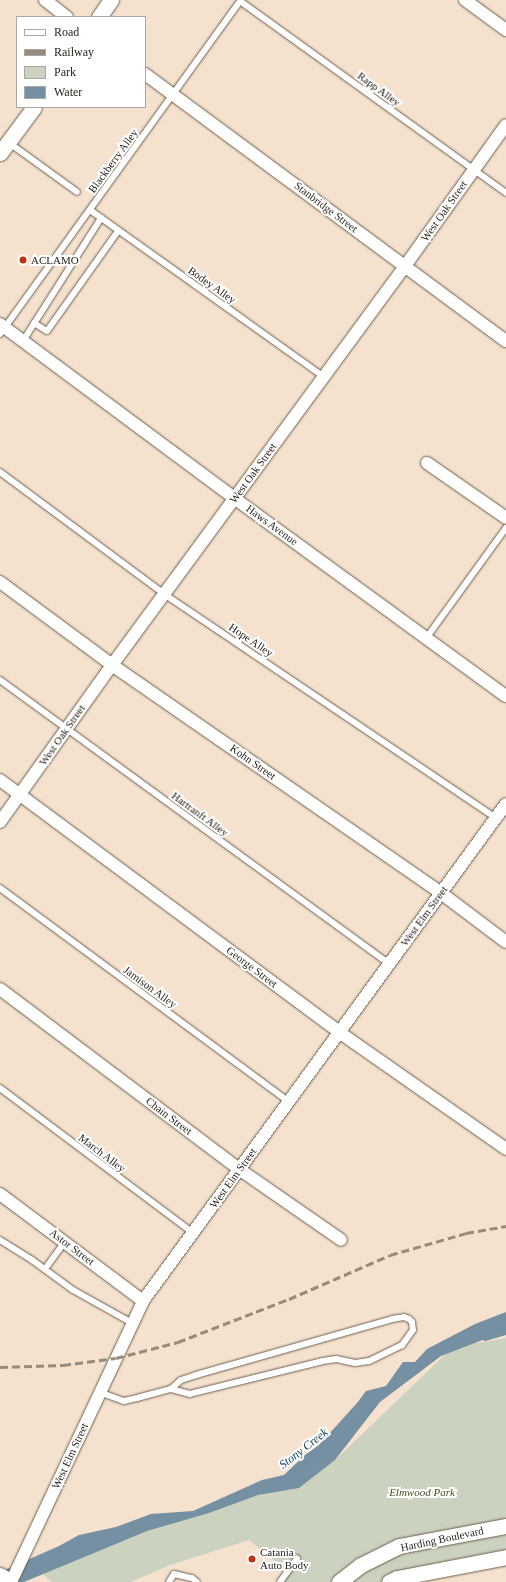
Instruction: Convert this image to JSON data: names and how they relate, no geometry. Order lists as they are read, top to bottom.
{
  "streets": {
    "street": [
      "Stanbridge Street",
      "West Oak Street",
      "Haws Avenue",
      "Kohn Street",
      "West Elm Street",
      "George Street",
      "Chain Street",
      "Astor Street",
      "Harding Boulevard"
    ],
    "lane": [
      "Rapp Alley",
      "Blackberry Alley",
      "Bodey Alley",
      "Hope Alley",
      "Hartranft Alley",
      "Jamison Alley",
      "March Alley"
    ]
  },
  "crossings": [
    ["Rapp Alley", "Blackberry Alley"],
    ["Rapp Alley", "West Oak Street"],
    ["Blackberry Alley", "Stanbridge Street"],
    ["Blackberry Alley", "Bodey Alley"],
    ["Blackberry Alley", "Haws Avenue"],
    ["Stanbridge Street", "West Oak Street"],
    ["West Oak Street", "Bodey Alley"],
    ["West Oak Street", "Haws Avenue"],
    ["West Oak Street", "Hope Alley"],
    ["West Oak Street", "Kohn Street"],
    ["West Oak Street", "Hartranft Alley"],
    ["West Oak Street", "George Street"],
    ["Hope Alley", "West Elm Street"],
    ["Kohn Street", "West Elm Street"],
    ["Hartranft Alley", "West Elm Street"],
    ["West Elm Street", "George Street"],
    ["West Elm Street", "Jamison Alley"],
    ["West Elm Street", "Chain Street"],
    ["West Elm Street", "March Alley"],
    ["West Elm Street", "Astor Street"]
  ],
  "water": ["Stony Creek"],
  "parks": ["Elmwood Park"],
  "places": ["ACLAMO", "Catania Auto Body"],
  "legend": [
    "Road",
    "Railway",
    "Park",
    "Water"
  ]
}
